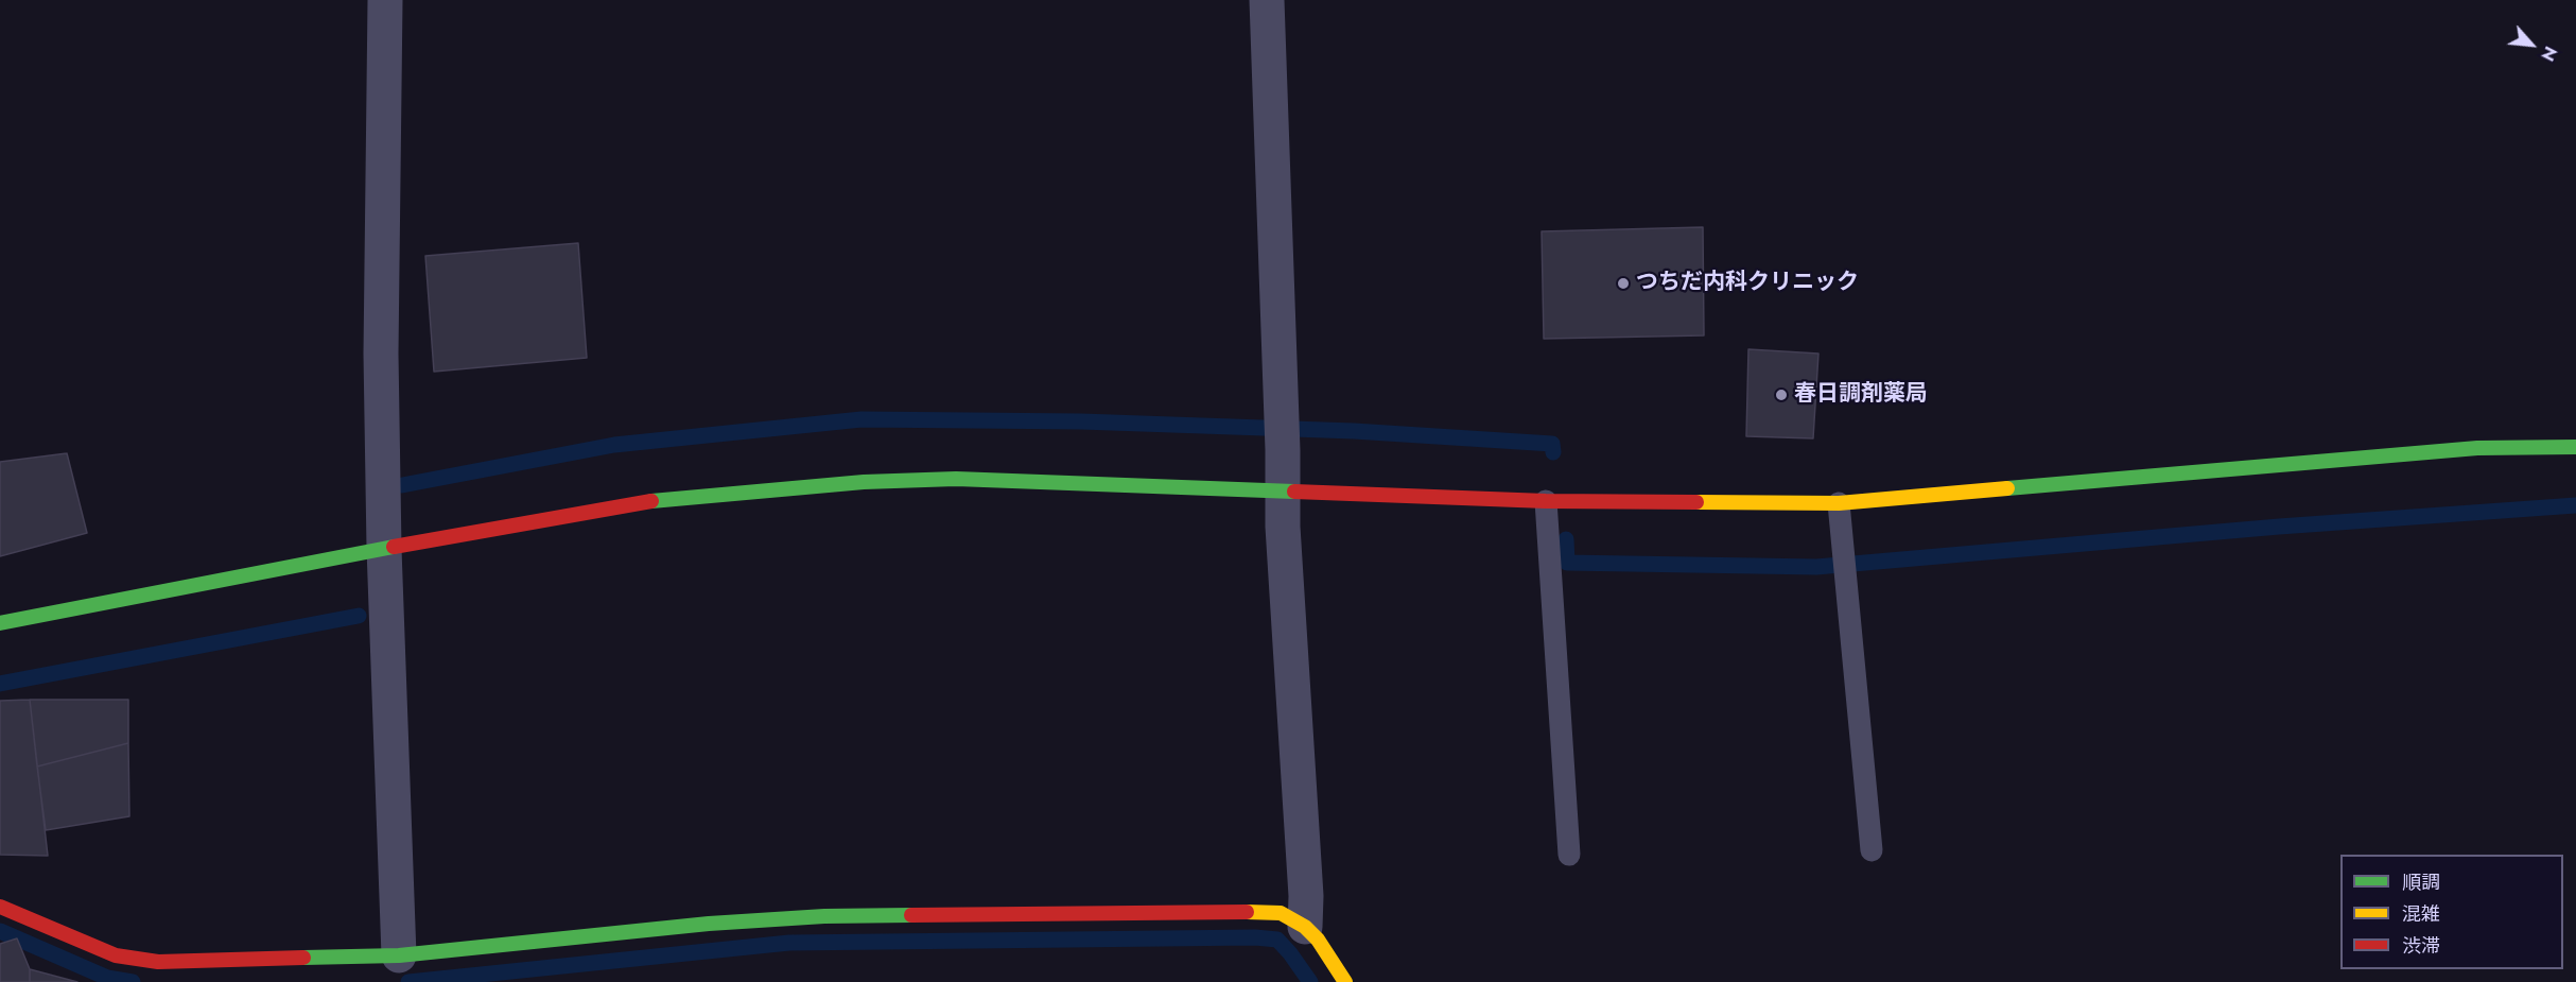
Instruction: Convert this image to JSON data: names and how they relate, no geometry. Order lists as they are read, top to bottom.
{
  "places": ["つちだ内科クリニック", "春日調剤薬局"],
  "legend": ["順調", "混雑", "渋滞"],
  "north": "bottom right"
}
